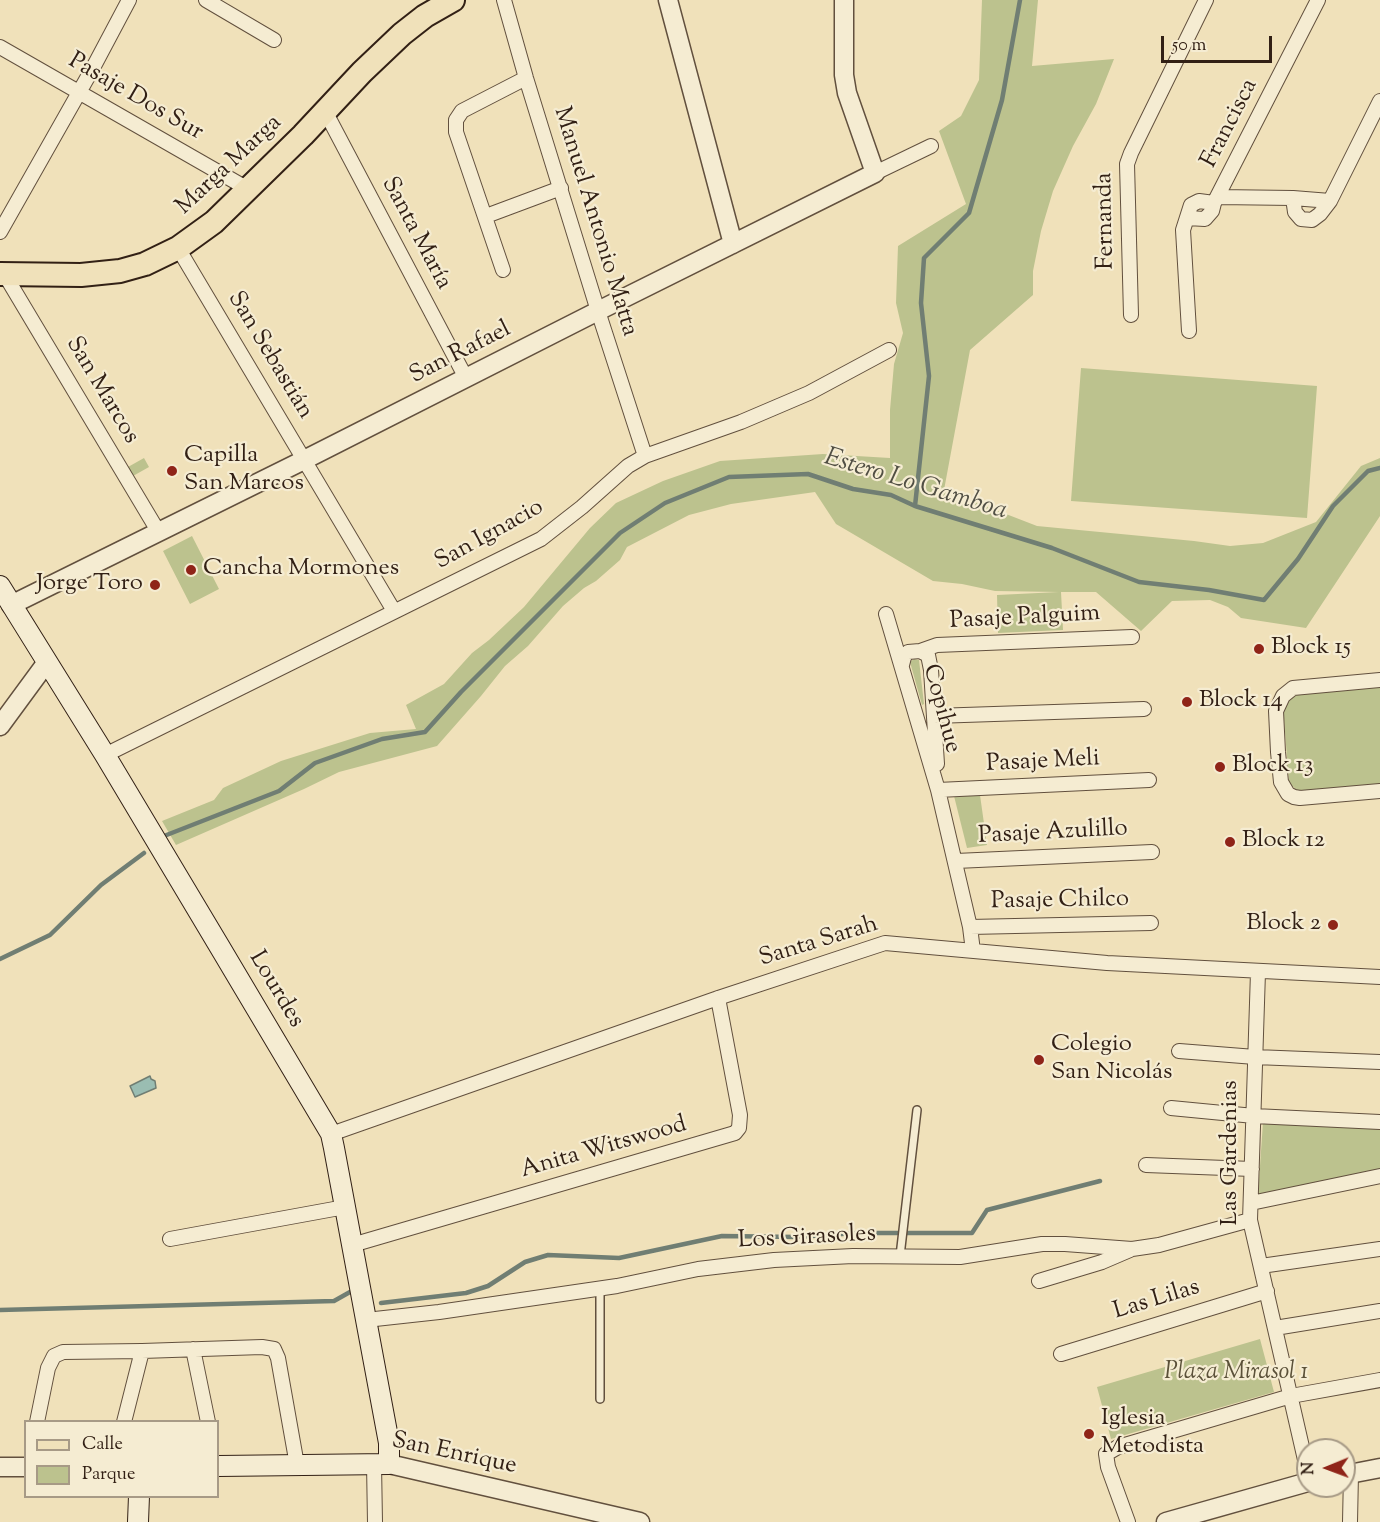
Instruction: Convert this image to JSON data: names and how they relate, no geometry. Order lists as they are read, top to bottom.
{
  "streets": {
    "main road": ["Marga Marga", "Lourdes", "San Enrique"],
    "street": [
      "Pasaje Dos Sur",
      "Francisca",
      "Fernanda",
      "Manuel Antonio Matta",
      "Santa María",
      "San Rafael",
      "San Sebastián",
      "San Marcos",
      "San Ignacio",
      "Pasaje Palguim",
      "Copihue",
      "Pasaje Meli",
      "Pasaje Azulillo",
      "Pasaje Chilco",
      "Santa Sarah",
      "Anita Witswood",
      "Las Gardenias",
      "Los Girasoles",
      "Las Lilas"
    ]
  },
  "crossings": [
    ["Pasaje Dos Sur", "Marga Marga"],
    ["Marga Marga", "Santa María"],
    ["Marga Marga", "San Sebastián"],
    ["Marga Marga", "San Marcos"],
    ["Manuel Antonio Matta", "San Rafael"],
    ["Manuel Antonio Matta", "San Ignacio"],
    ["Santa María", "San Rafael"],
    ["San Rafael", "San Sebastián"],
    ["San Rafael", "San Marcos"],
    ["San Rafael", "Lourdes"],
    ["San Sebastián", "San Ignacio"],
    ["San Ignacio", "Lourdes"],
    ["Pasaje Palguim", "Copihue"],
    ["Copihue", "Pasaje Meli"],
    ["Copihue", "Pasaje Azulillo"],
    ["Copihue", "Pasaje Chilco"],
    ["Copihue", "Santa Sarah"],
    ["Santa Sarah", "Lourdes"],
    ["Santa Sarah", "Anita Witswood"],
    ["Santa Sarah", "Las Gardenias"],
    ["Lourdes", "Anita Witswood"],
    ["Lourdes", "Los Girasoles"],
    ["Lourdes", "San Enrique"],
    ["Las Gardenias", "Los Girasoles"],
    ["Las Gardenias", "Las Lilas"]
  ],
  "water": ["Estero Lo Gamboa"],
  "parks": ["Plaza Mirasol 1"],
  "places": [
    "Capilla San Marcos",
    "Cancha Mormones",
    "Jorge Toro",
    "Block 15",
    "Block 14",
    "Block 13",
    "Block 12",
    "Block 2",
    "Colegio San Nicolás",
    "Iglesia Metodista"
  ],
  "legend": ["Calle", "Parque"],
  "scale_bar": "50 m",
  "north": "left"
}
